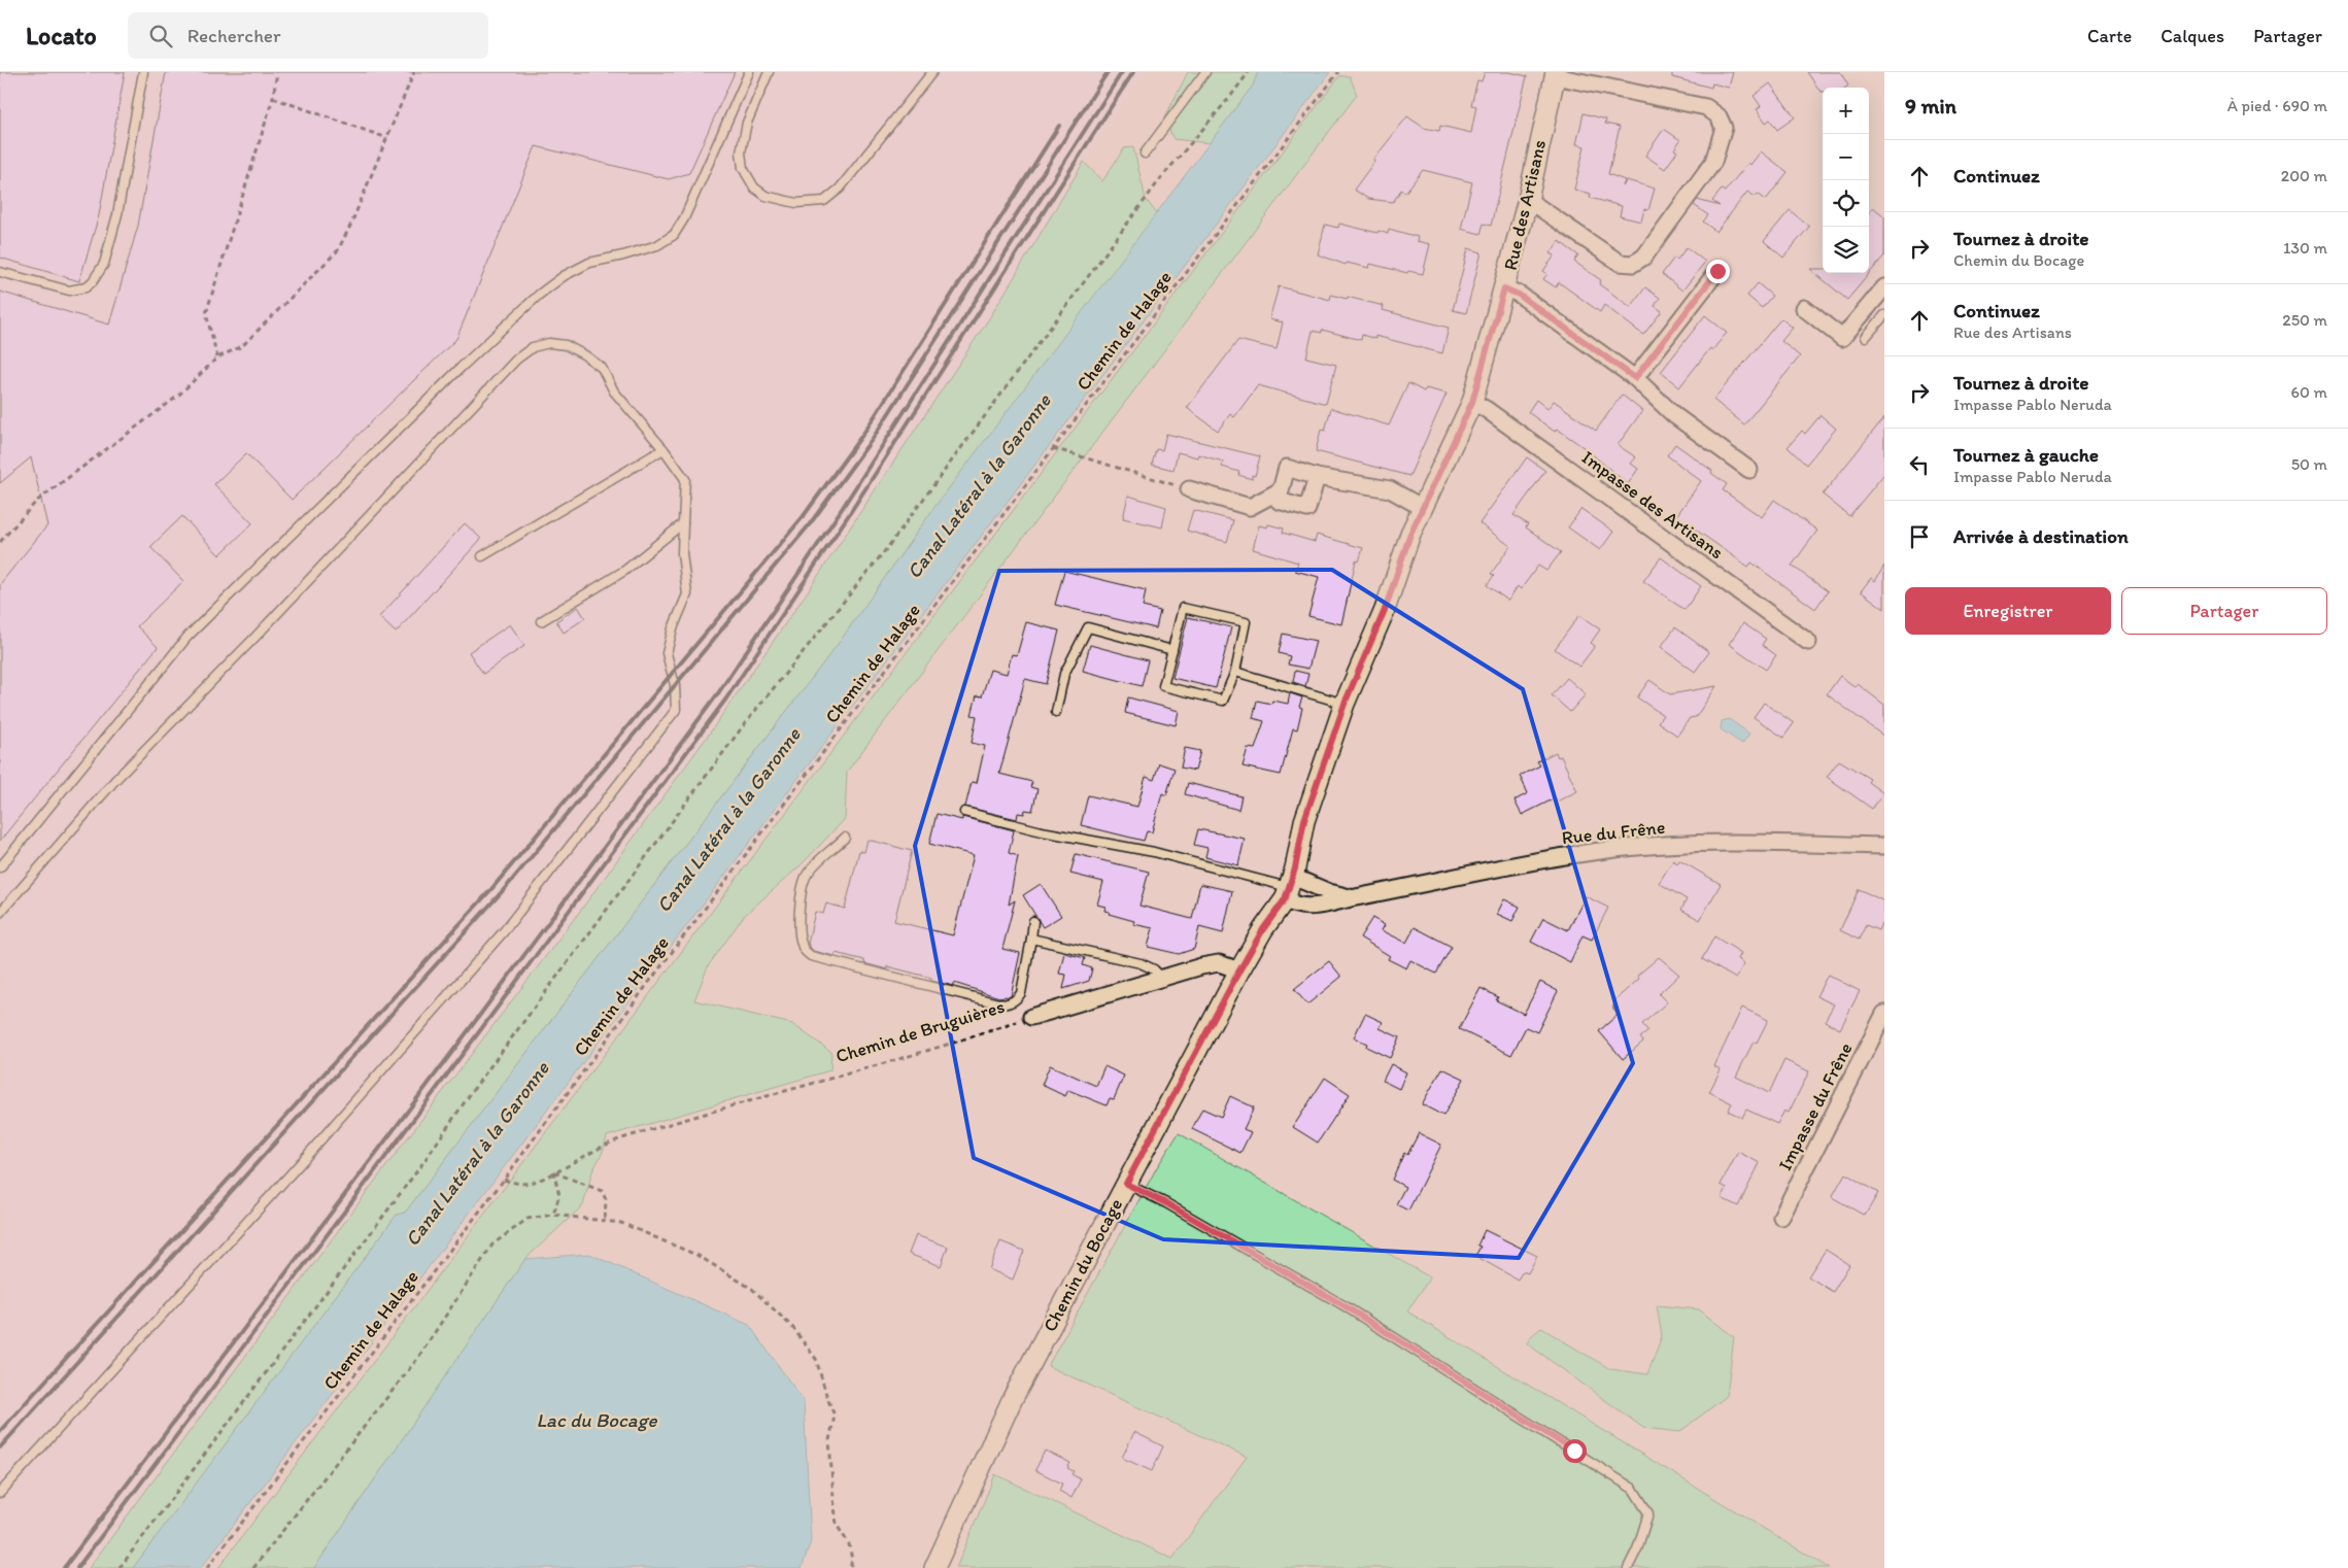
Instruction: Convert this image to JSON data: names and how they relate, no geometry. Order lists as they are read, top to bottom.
{
  "streets": {
    "street": [
      "Rue des Artisans",
      "Impasse des Artisans",
      "Rue du Frêne",
      "Chemin de Bruguières",
      "Impasse du Frêne",
      "Chemin du Bocage"
    ],
    "path": ["Chemin de Halage"]
  },
  "crossings": [
    ["Rue des Artisans", "Impasse des Artisans"],
    ["Rue des Artisans", "Rue du Frêne"],
    ["Rue des Artisans", "Chemin du Bocage"],
    ["Chemin de Halage", "Chemin de Bruguières"],
    ["Rue du Frêne", "Chemin du Bocage"],
    ["Chemin de Bruguières", "Chemin du Bocage"]
  ],
  "water": ["Canal Latéral à la Garonne", "Lac du Bocage"],
  "page": {
    "header": "Locato",
    "search": "Rechercher",
    "nav": ["Carte", "Calques", "Partager"],
    "heading": ["9 min", "À pied · 690 m"],
    "map_buttons": ["+", "−"],
    "list": [
      ["Continuez", "200 m"],
      ["Tournez à droite", "Chemin du Bocage", "130 m"],
      ["Continuez", "Rue des Artisans", "250 m"],
      ["Tournez à droite", "Impasse Pablo Neruda", "60 m"],
      ["Tournez à gauche", "Impasse Pablo Neruda", "50 m"],
      "Arrivée à destination"
    ],
    "buttons": ["Enregistrer", "Partager"]
  }
}
